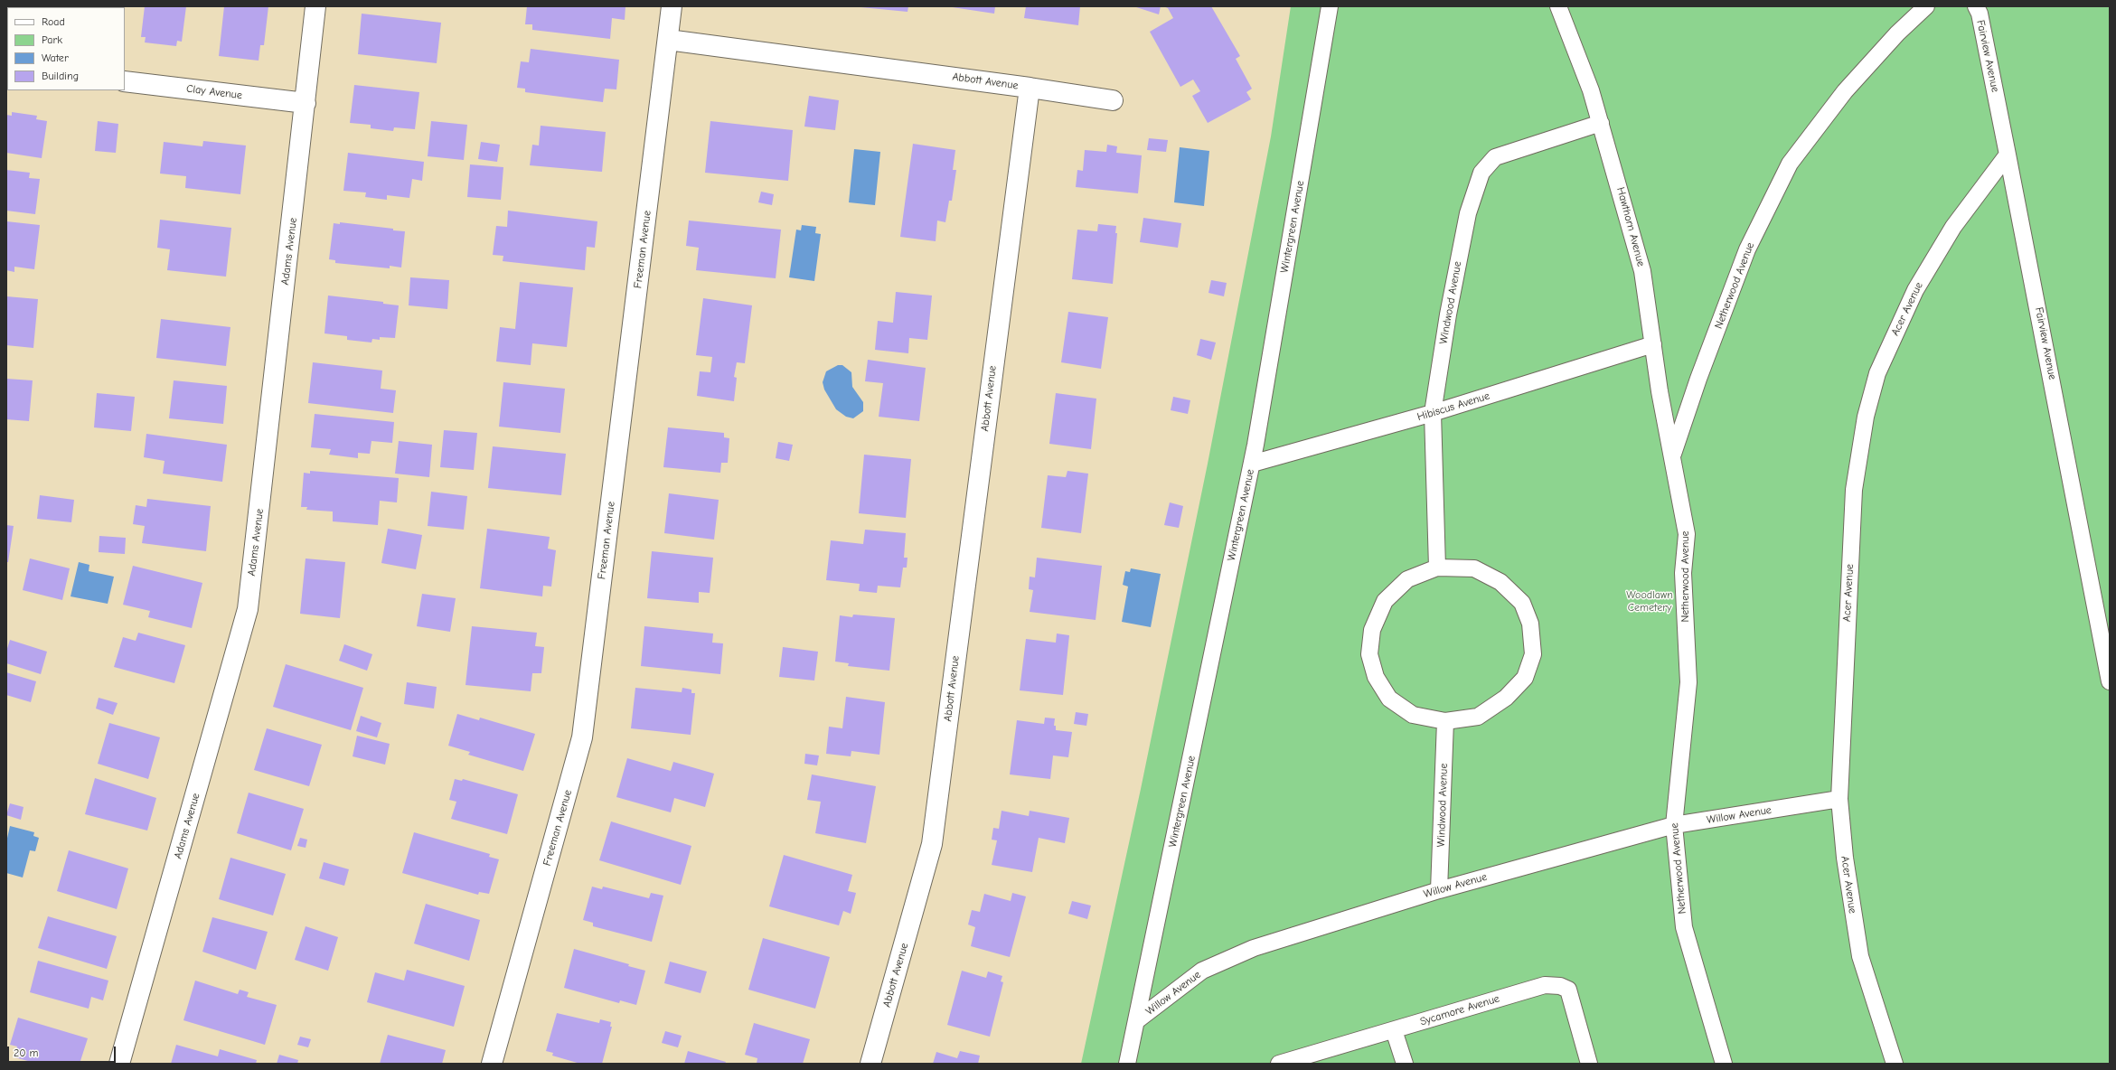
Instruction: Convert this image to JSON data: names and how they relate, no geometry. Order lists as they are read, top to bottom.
{
  "streets": {
    "street": [
      "Abbott Avenue",
      "Clay Avenue",
      "Freeman Avenue",
      "Adams Avenue"
    ],
    "lane": [
      "Fairview Avenue",
      "Wintergreen Avenue",
      "Hawthorn Avenue",
      "Netherwood Avenue",
      "Windwood Avenue",
      "Acer Avenue",
      "Hibiscus Avenue",
      "Willow Avenue",
      "Sycamore Avenue"
    ]
  },
  "crossings": [
    ["Fairview Avenue", "Acer Avenue"],
    ["Abbott Avenue", "Freeman Avenue"],
    ["Clay Avenue", "Adams Avenue"],
    ["Wintergreen Avenue", "Hibiscus Avenue"],
    ["Wintergreen Avenue", "Willow Avenue"],
    ["Hawthorn Avenue", "Netherwood Avenue"],
    ["Hawthorn Avenue", "Windwood Avenue"],
    ["Hawthorn Avenue", "Hibiscus Avenue"],
    ["Netherwood Avenue", "Willow Avenue"],
    ["Windwood Avenue", "Hibiscus Avenue"],
    ["Windwood Avenue", "Willow Avenue"],
    ["Acer Avenue", "Willow Avenue"]
  ],
  "parks": ["Woodlawn Cemetery"],
  "legend": [
    "Road",
    "Park",
    "Water",
    "Building"
  ],
  "scale_bar": "20 m"
}
